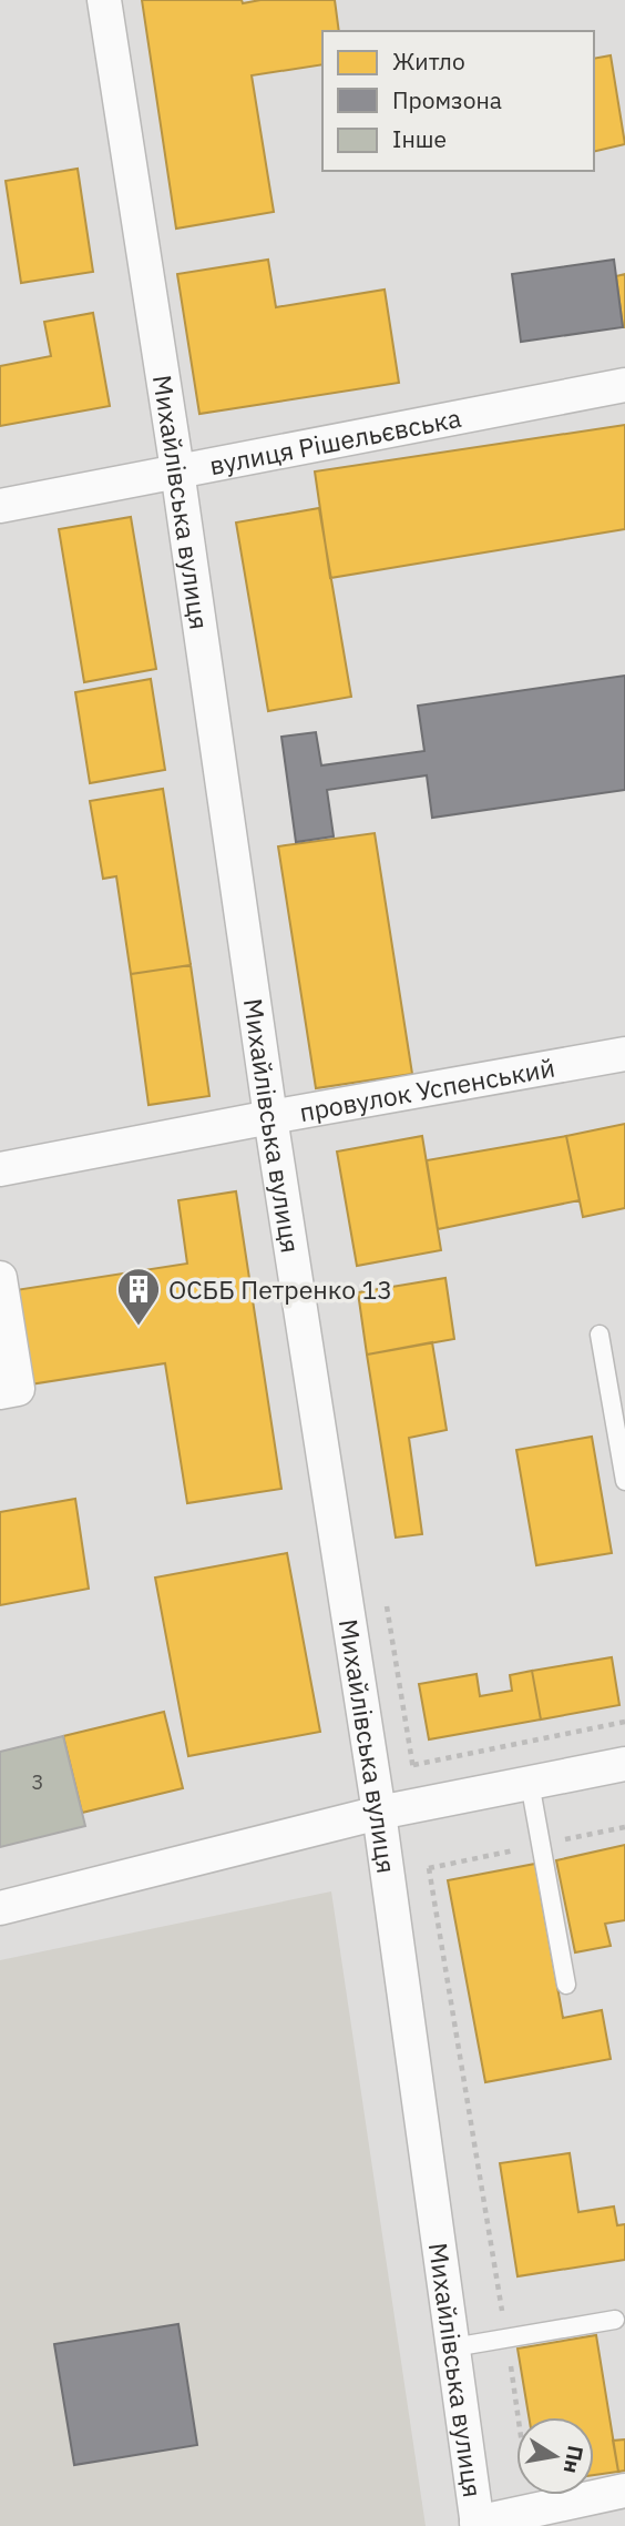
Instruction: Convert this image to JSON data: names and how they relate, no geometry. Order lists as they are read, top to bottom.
{
  "streets": {
    "street": ["вулиця Рішельєвська", "Михайлівська вулиця", "провулок Успенський"]
  },
  "crossings": [
    ["вулиця Рішельєвська", "Михайлівська вулиця"],
    ["Михайлівська вулиця", "провулок Успенський"]
  ],
  "places": {
    "building": ["ОСББ Петренко 13"]
  },
  "house_numbers": ["3"],
  "legend": ["Житло", "Промзона", "Інше"],
  "north": "right"
}
